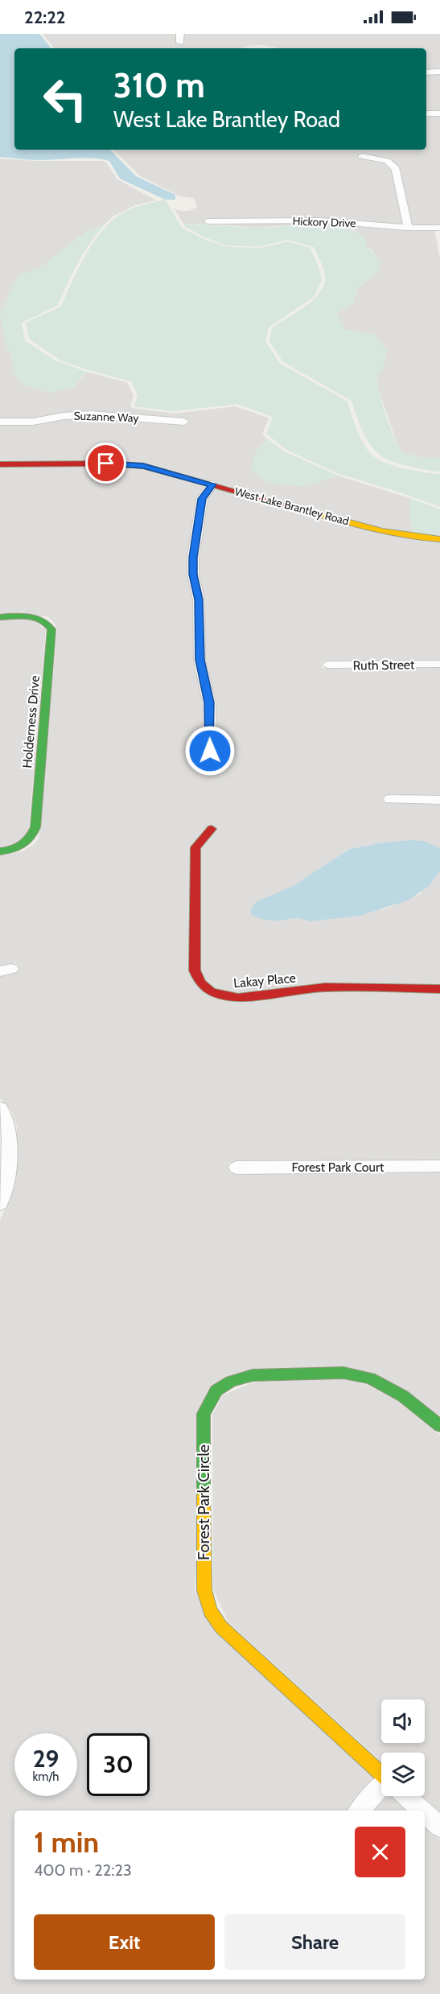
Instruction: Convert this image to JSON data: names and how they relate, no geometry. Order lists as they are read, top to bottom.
{
  "streets": {
    "street": [
      "Hickory Drive",
      "Suzanne Way",
      "West Lake Brantley Road",
      "Ruth Street",
      "Holderness Drive",
      "Lakay Place",
      "Forest Park Court",
      "Forest Park Circle"
    ]
  },
  "page": {
    "status": "22:22",
    "turn": ["310 m", "West Lake Brantley Road"],
    "speed": "29 km/h",
    "limit": "30",
    "heading": ["1 min", "400 m · 22:23"],
    "buttons": ["Exit", "Share"]
  }
}
